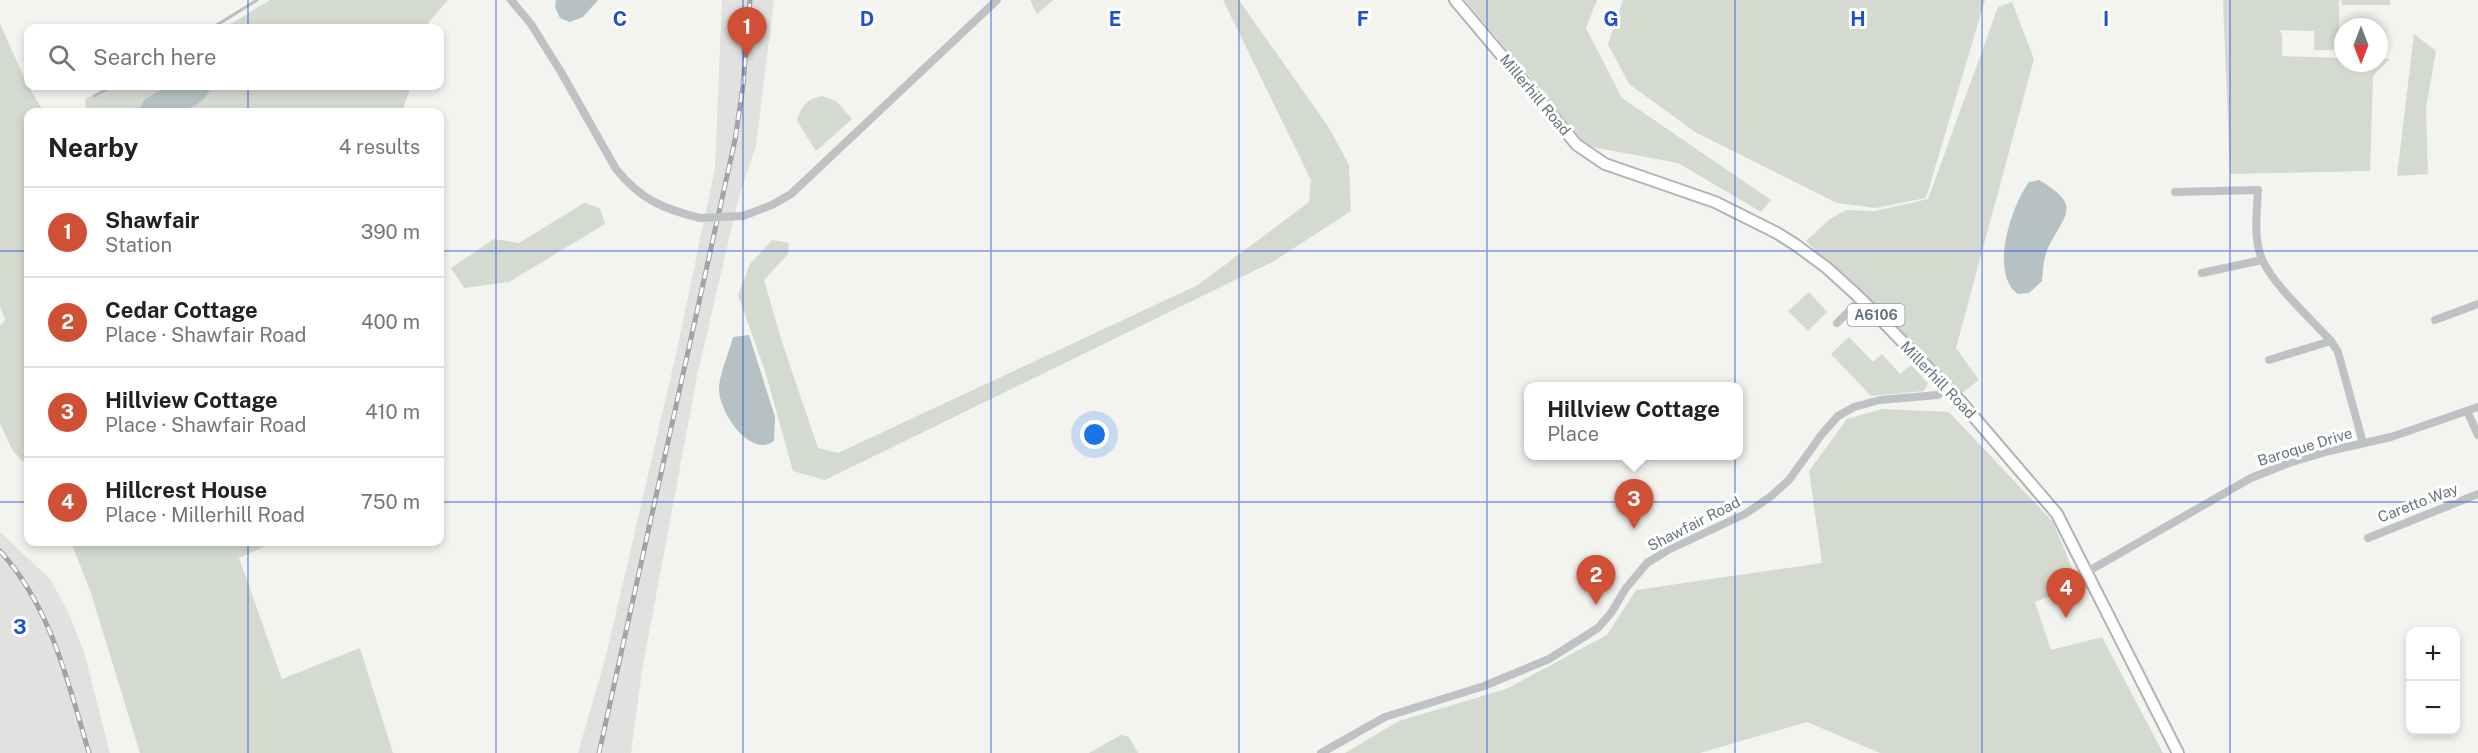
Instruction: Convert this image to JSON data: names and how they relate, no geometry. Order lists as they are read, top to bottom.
{
  "streets": {
    "main road": ["Millerhill Road", "A6106"],
    "street": ["Baroque Drive", "Caretto Way", "Shawfair Road"]
  },
  "crossings": [
    ["Millerhill Road", "Baroque Drive"],
    ["Millerhill Road", "Shawfair Road"]
  ],
  "north": "bottom",
  "page": {
    "pins": [
      "1",
      "3",
      "2",
      "4"
    ],
    "search": "Search here",
    "heading": ["Nearby", "4 results"],
    "list": [
      {
        "mark": "1",
        "name": "Shawfair",
        "note": "Station",
        "value": "390 m"
      },
      {
        "mark": "2",
        "name": "Cedar Cottage",
        "note": "Place · Shawfair Road",
        "value": "400 m"
      },
      {
        "mark": "3",
        "name": "Hillview Cottage",
        "note": "Place · Shawfair Road",
        "value": "410 m"
      },
      {
        "mark": "4",
        "name": "Hillcrest House",
        "note": "Place · Millerhill Road",
        "value": "750 m"
      }
    ],
    "popup": ["Hillview Cottage", "Place"],
    "map_buttons": ["+", "−"]
  },
  "grid": {
    "columns": [
      "C",
      "D",
      "E",
      "F",
      "G",
      "H",
      "I"
    ],
    "rows": ["3"]
  }
}
